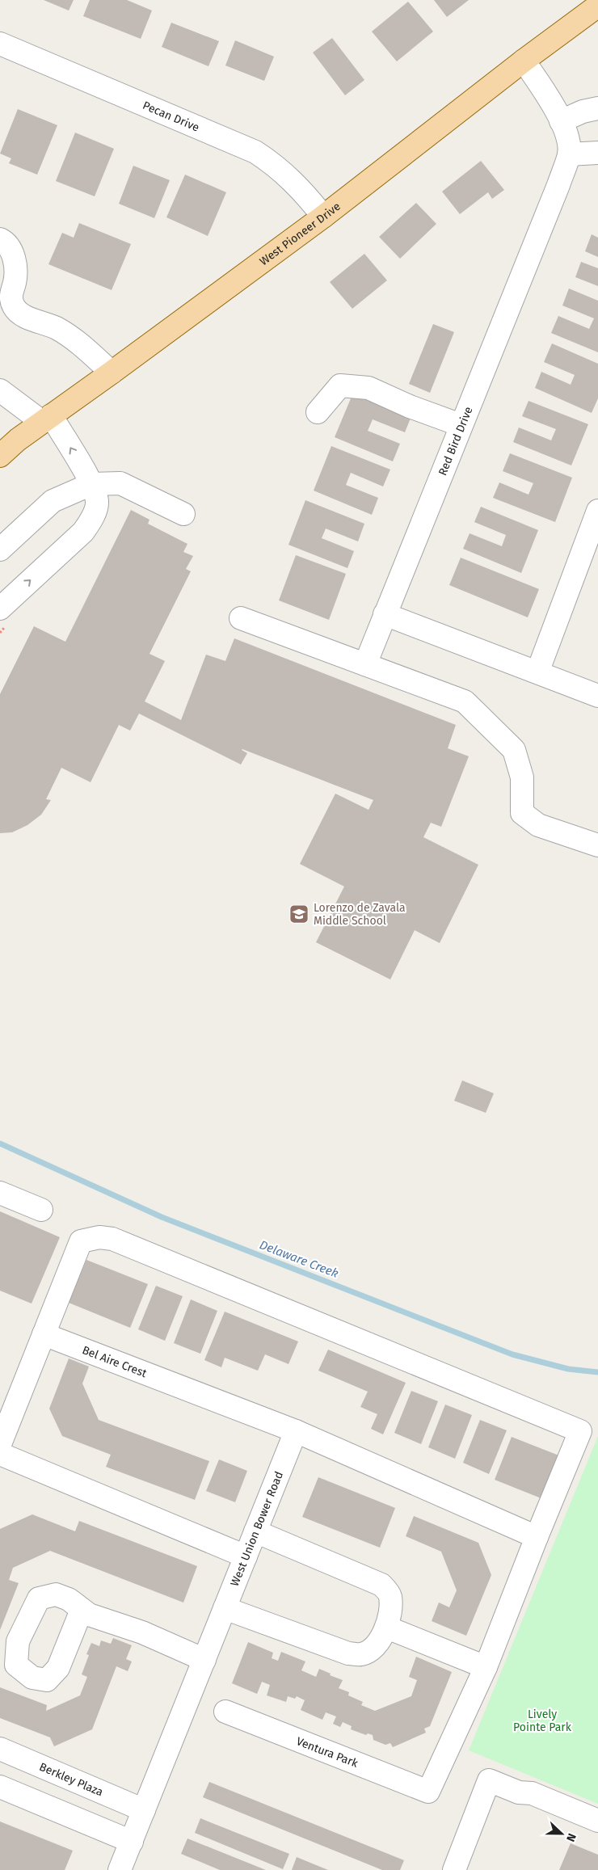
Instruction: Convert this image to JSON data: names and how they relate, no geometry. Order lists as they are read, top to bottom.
{
  "streets": {
    "main road": ["West Pioneer Drive"],
    "street": [
      "Pecan Drive",
      "Red Bird Drive",
      "Bel Aire Crest",
      "West Union Bower Road",
      "Ventura Park",
      "Berkley Plaza"
    ]
  },
  "crossings": [
    ["Pecan Drive", "West Pioneer Drive"],
    ["West Pioneer Drive", "Red Bird Drive"],
    ["Bel Aire Crest", "West Union Bower Road"],
    ["West Union Bower Road", "Berkley Plaza"]
  ],
  "water": ["Delaware Creek"],
  "parks": ["Lively Pointe Park"],
  "places": {
    "school or university": ["Lorenzo de Zavala Middle School"]
  },
  "north": "right"
}
